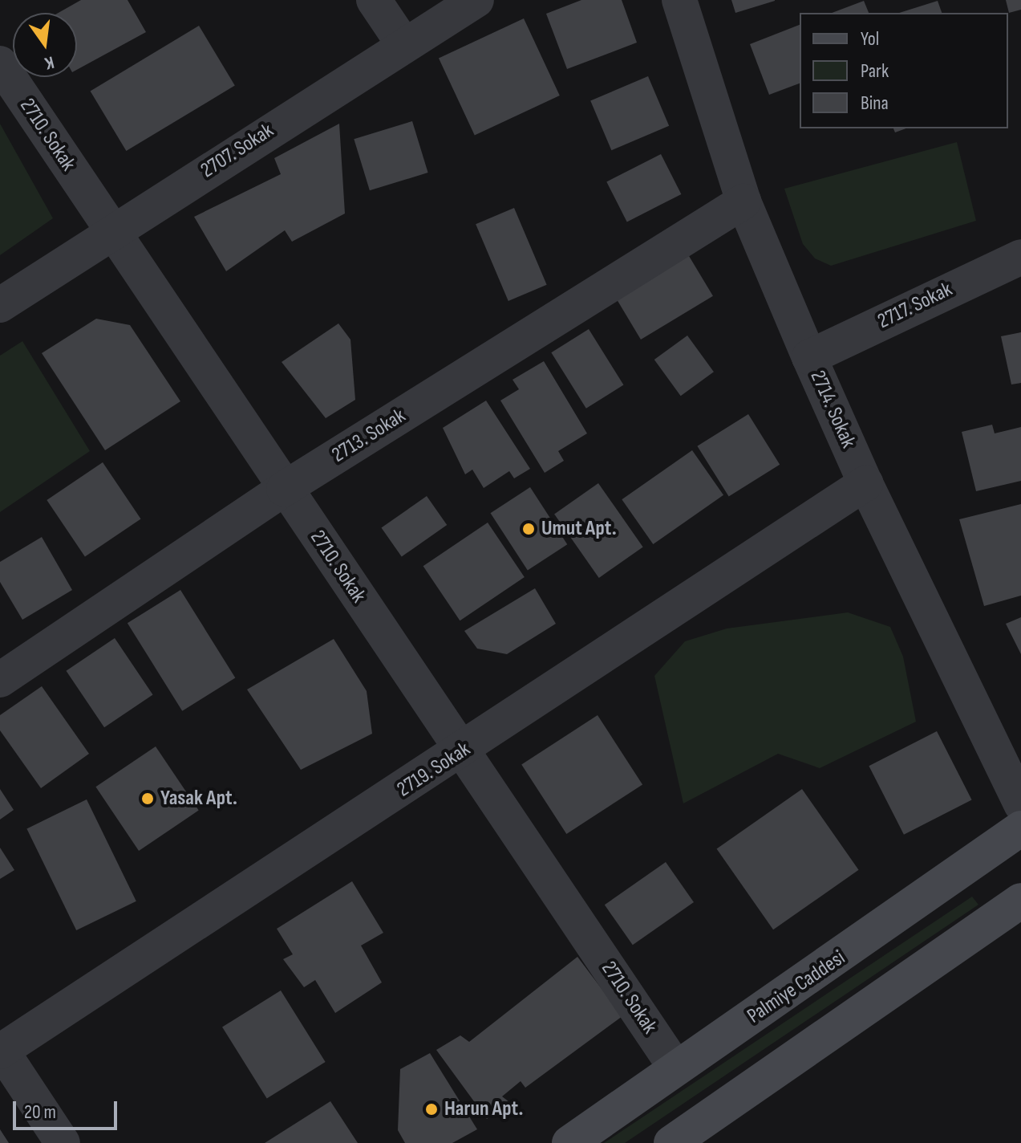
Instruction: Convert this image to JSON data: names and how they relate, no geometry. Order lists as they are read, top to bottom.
{
  "streets": {
    "main road": ["Palmiye Caddesi"],
    "street": [
      "2710. Sokak",
      "2707. Sokak",
      "2717. Sokak",
      "2714. Sokak",
      "2713. Sokak",
      "2719. Sokak"
    ]
  },
  "crossings": [
    ["2710. Sokak", "2707. Sokak"],
    ["2710. Sokak", "2713. Sokak"],
    ["2710. Sokak", "2719. Sokak"],
    ["2710. Sokak", "Palmiye Caddesi"],
    ["2717. Sokak", "2714. Sokak"],
    ["2714. Sokak", "2713. Sokak"],
    ["2714. Sokak", "2719. Sokak"]
  ],
  "places": ["Umut Apt.", "Yasak Apt.", "Harun Apt."],
  "legend": ["Yol", "Park", "Bina"],
  "scale_bar": "20 m",
  "north": "bottom"
}
